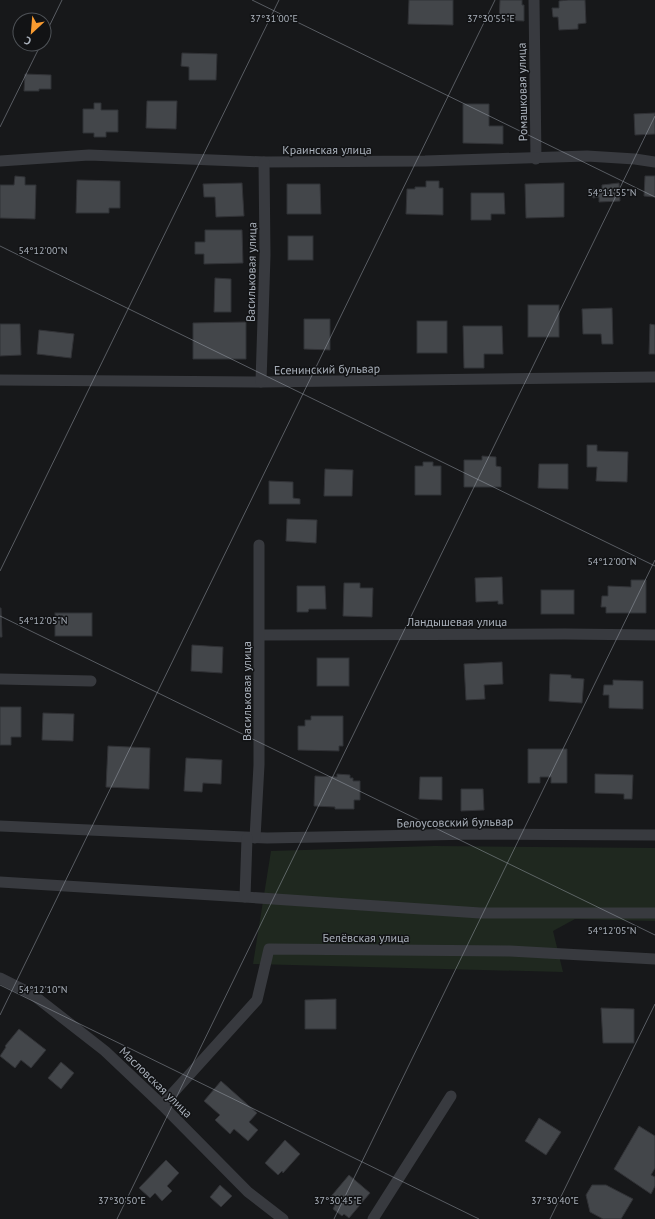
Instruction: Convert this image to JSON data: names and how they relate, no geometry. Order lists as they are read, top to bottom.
{
  "streets": {
    "street": [
      "Ромашковая улица",
      "Краинская улица",
      "Васильковая улица",
      "Есенинский бульвар",
      "Ландышевая улица",
      "Белоусовский бульвар",
      "Белёвская улица",
      "Масловская улица"
    ]
  },
  "crossings": [
    ["Ромашковая улица", "Краинская улица"],
    ["Краинская улица", "Васильковая улица"],
    ["Васильковая улица", "Есенинский бульвар"],
    ["Васильковая улица", "Ландышевая улица"],
    ["Васильковая улица", "Белоусовский бульвар"],
    ["Белёвская улица", "Масловская улица"]
  ],
  "north": "bottom left",
  "coordinates": [
    "37°31'00\"E",
    "37°30'55\"E",
    "54°11'55\"N",
    "54°12'00\"N",
    "54°12'05\"N",
    "54°12'10\"N",
    "37°30'50\"E",
    "37°30'45\"E",
    "37°30'40\"E"
  ]
}
